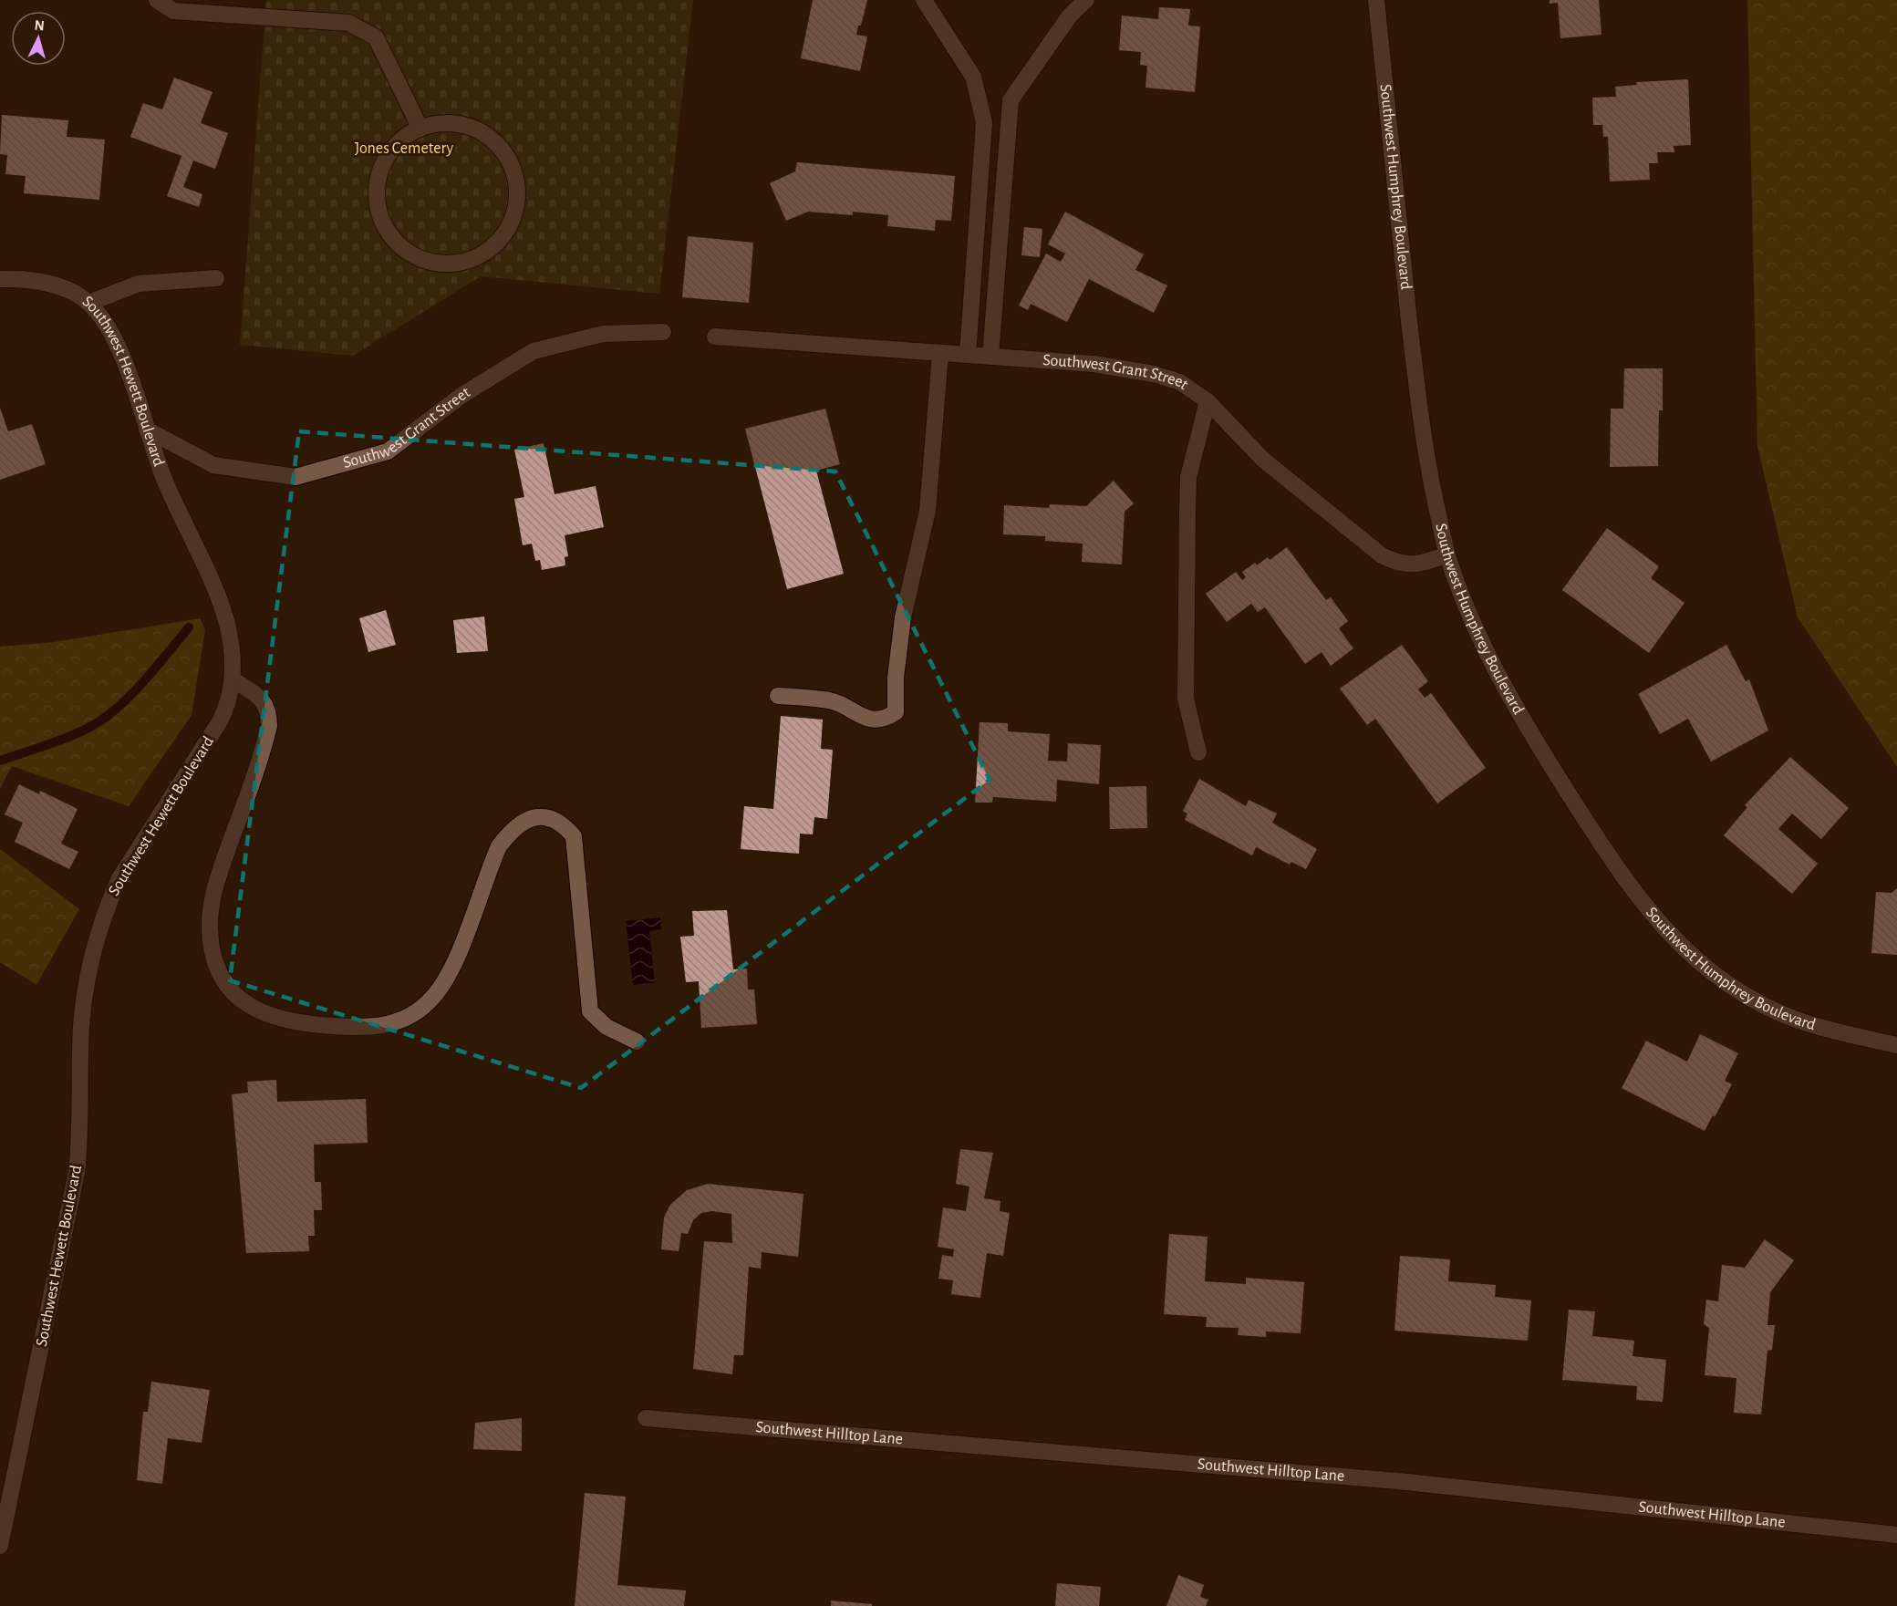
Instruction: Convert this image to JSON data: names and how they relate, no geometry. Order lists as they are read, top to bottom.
{
  "streets": {
    "street": [
      "Southwest Humphrey Boulevard",
      "Southwest Grant Street",
      "Southwest Hewett Boulevard",
      "Southwest Hilltop Lane"
    ]
  },
  "crossings": [
    ["Southwest Humphrey Boulevard", "Southwest Grant Street"],
    ["Southwest Grant Street", "Southwest Hewett Boulevard"]
  ],
  "parks": ["Jones Cemetery"],
  "north": "top"
}
